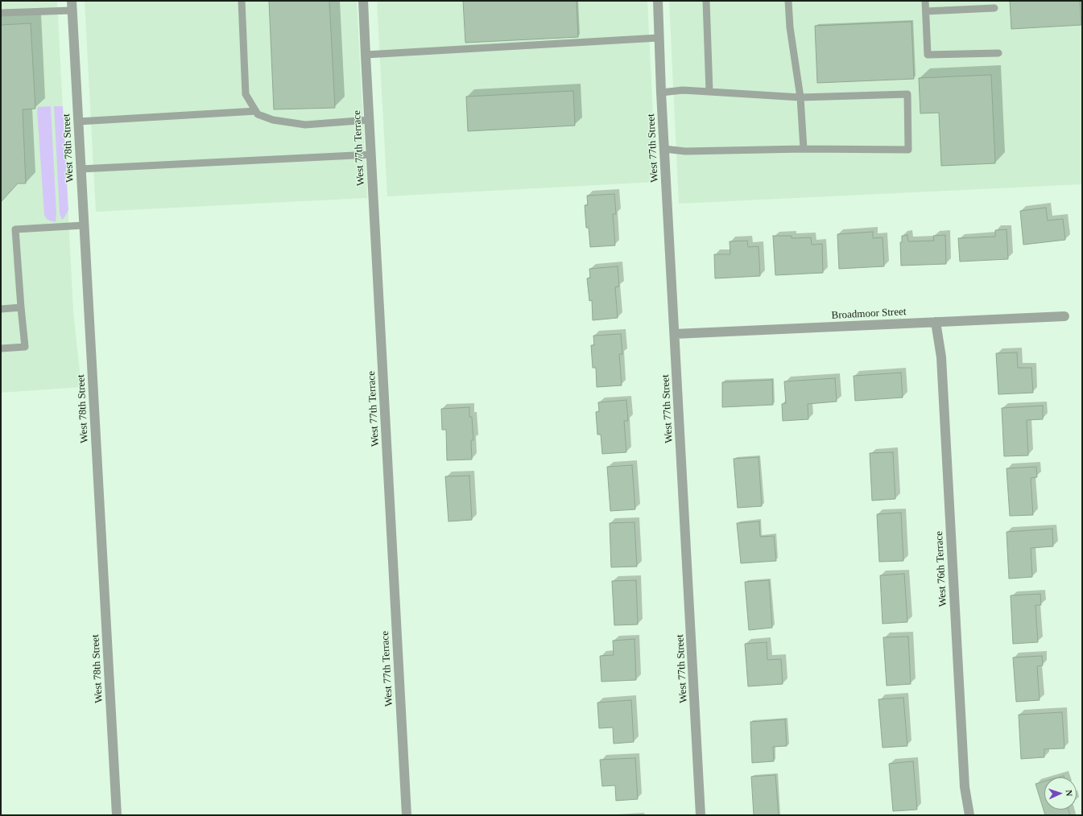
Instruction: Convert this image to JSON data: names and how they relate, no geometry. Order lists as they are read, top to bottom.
{
  "streets": {
    "street": [
      "West 78th Street",
      "West 77th Terrace",
      "West 77th Street",
      "Broadmoor Street",
      "West 76th Terrace"
    ]
  },
  "crossings": [
    ["West 77th Street", "Broadmoor Street"],
    ["Broadmoor Street", "West 76th Terrace"]
  ],
  "north": "right"
}
